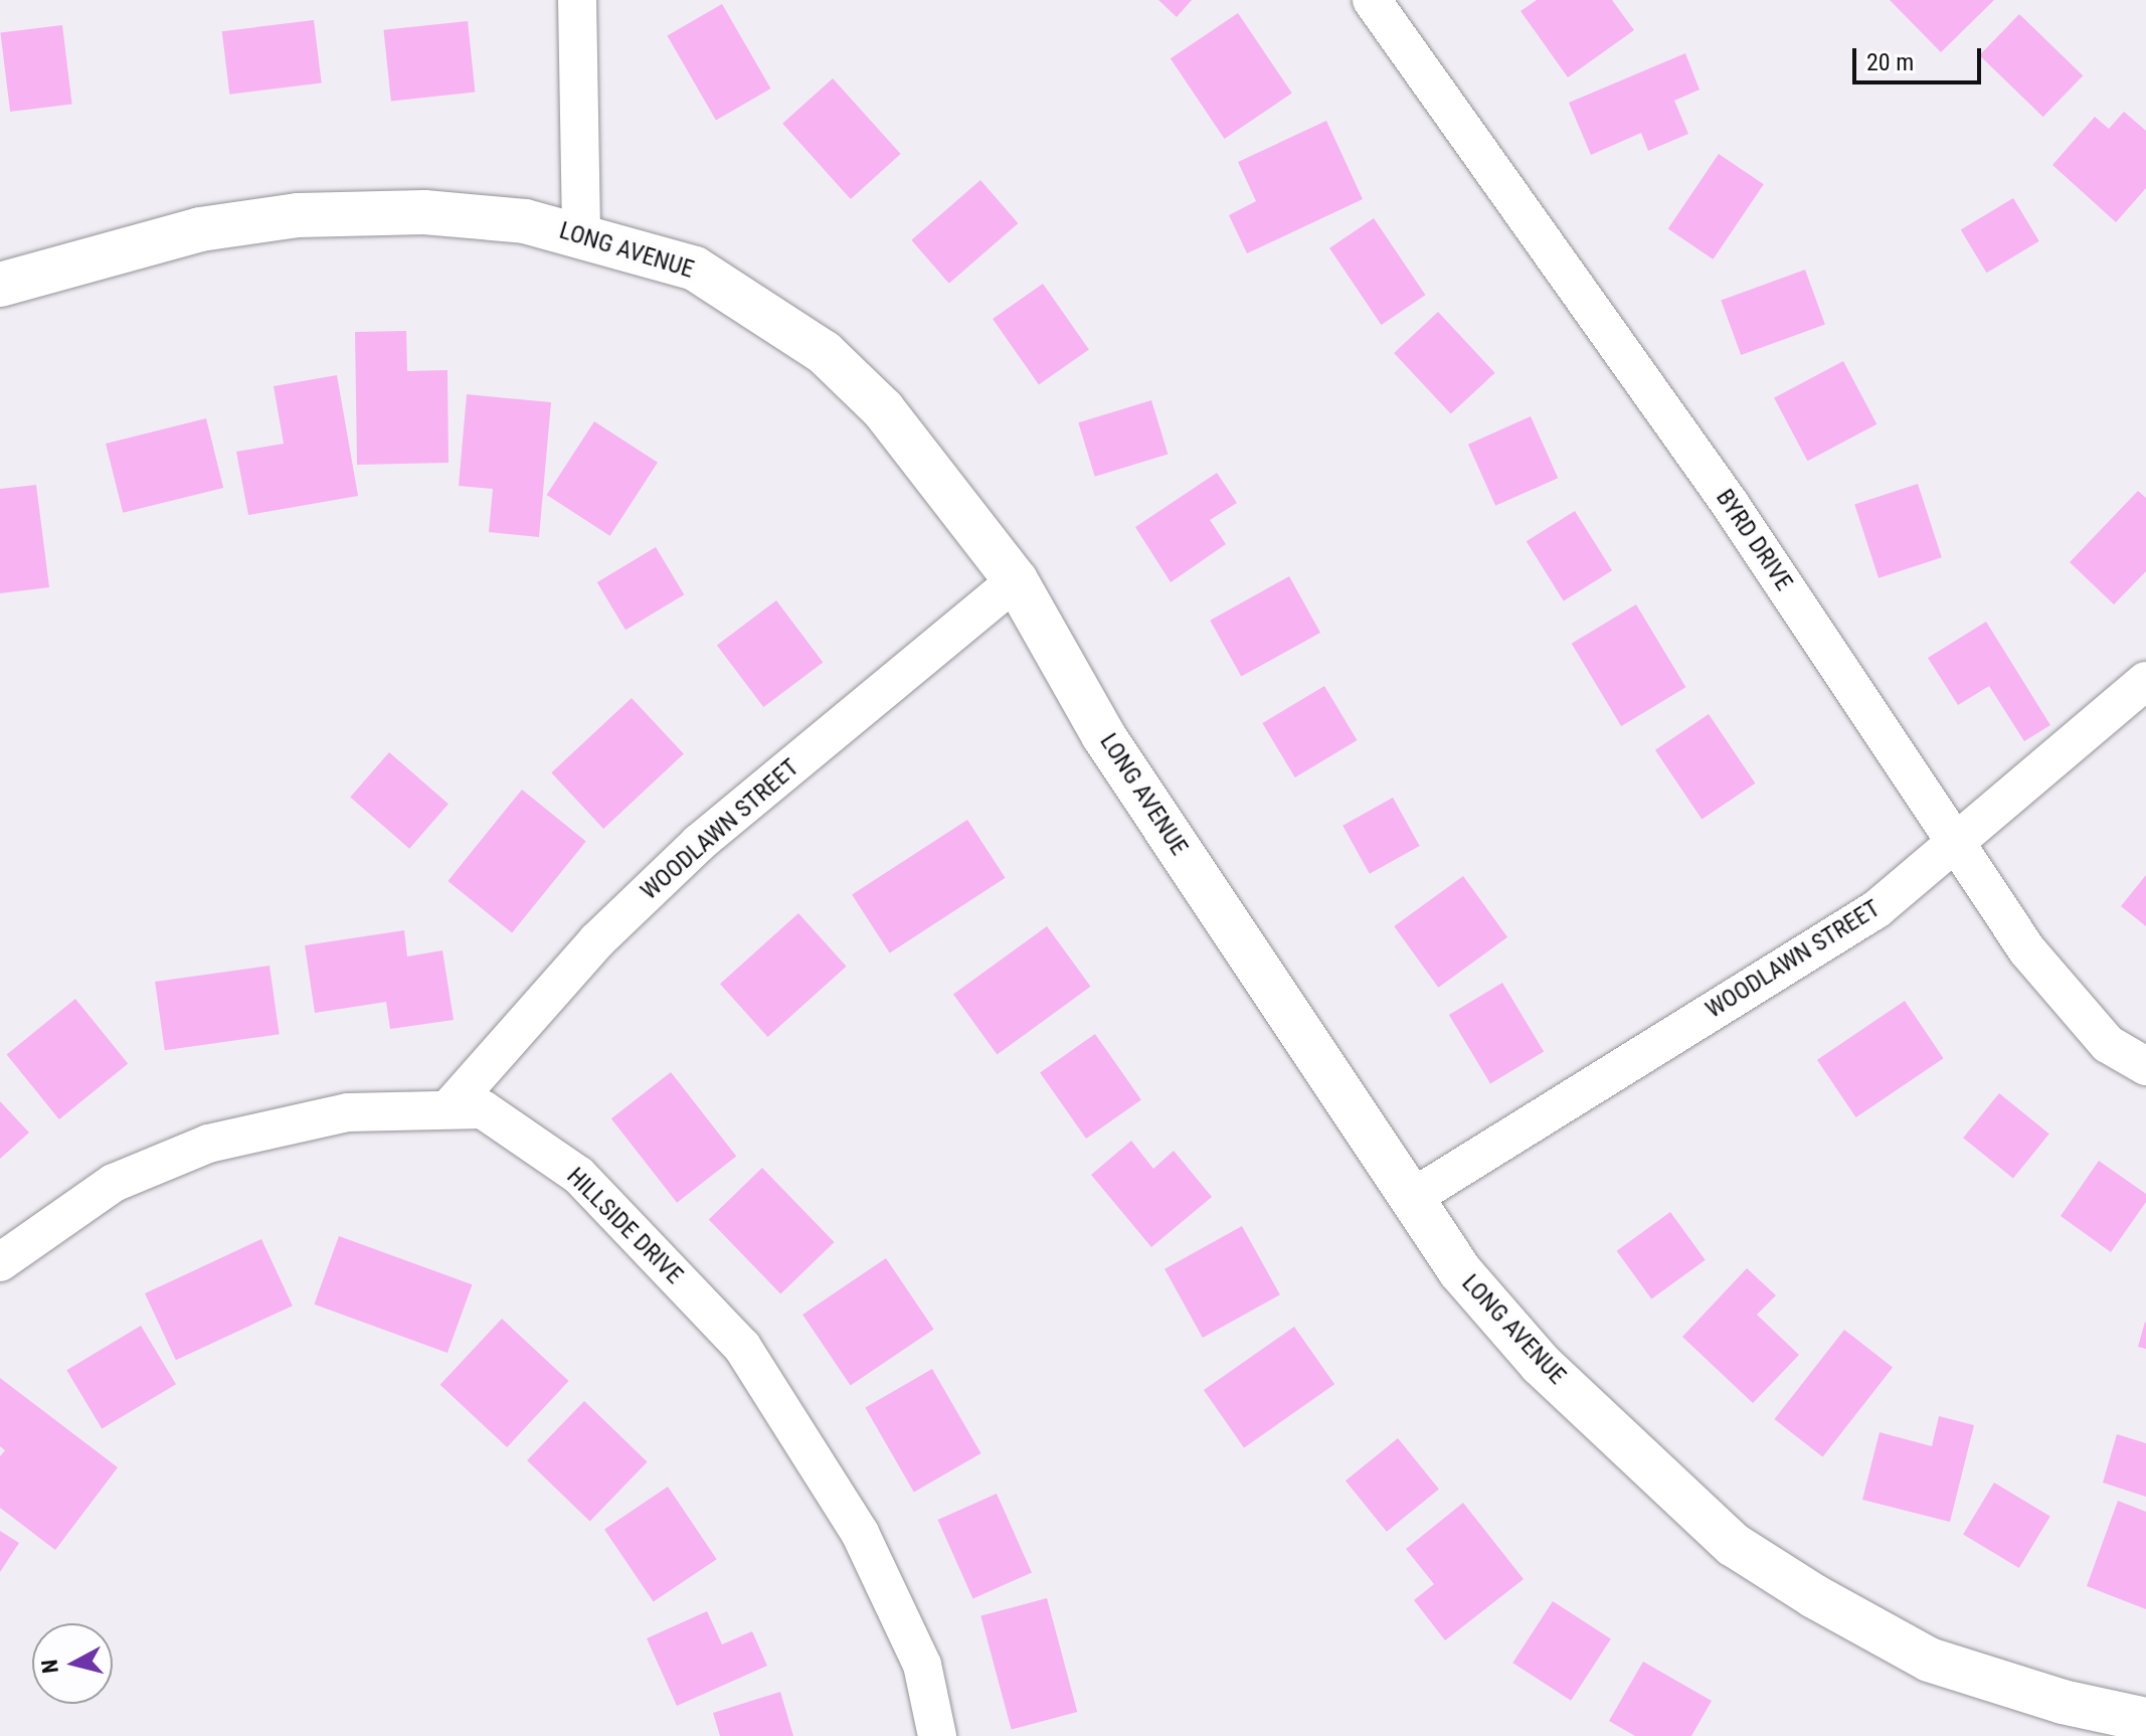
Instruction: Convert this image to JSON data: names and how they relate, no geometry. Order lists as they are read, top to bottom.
{
  "streets": {
    "street": [
      "LONG AVENUE",
      "BYRD DRIVE",
      "WOODLAWN STREET",
      "HILLSIDE DRIVE"
    ]
  },
  "crossings": [
    ["LONG AVENUE", "WOODLAWN STREET"],
    ["BYRD DRIVE", "WOODLAWN STREET"],
    ["WOODLAWN STREET", "HILLSIDE DRIVE"]
  ],
  "scale_bar": "20 m",
  "north": "left"
}
